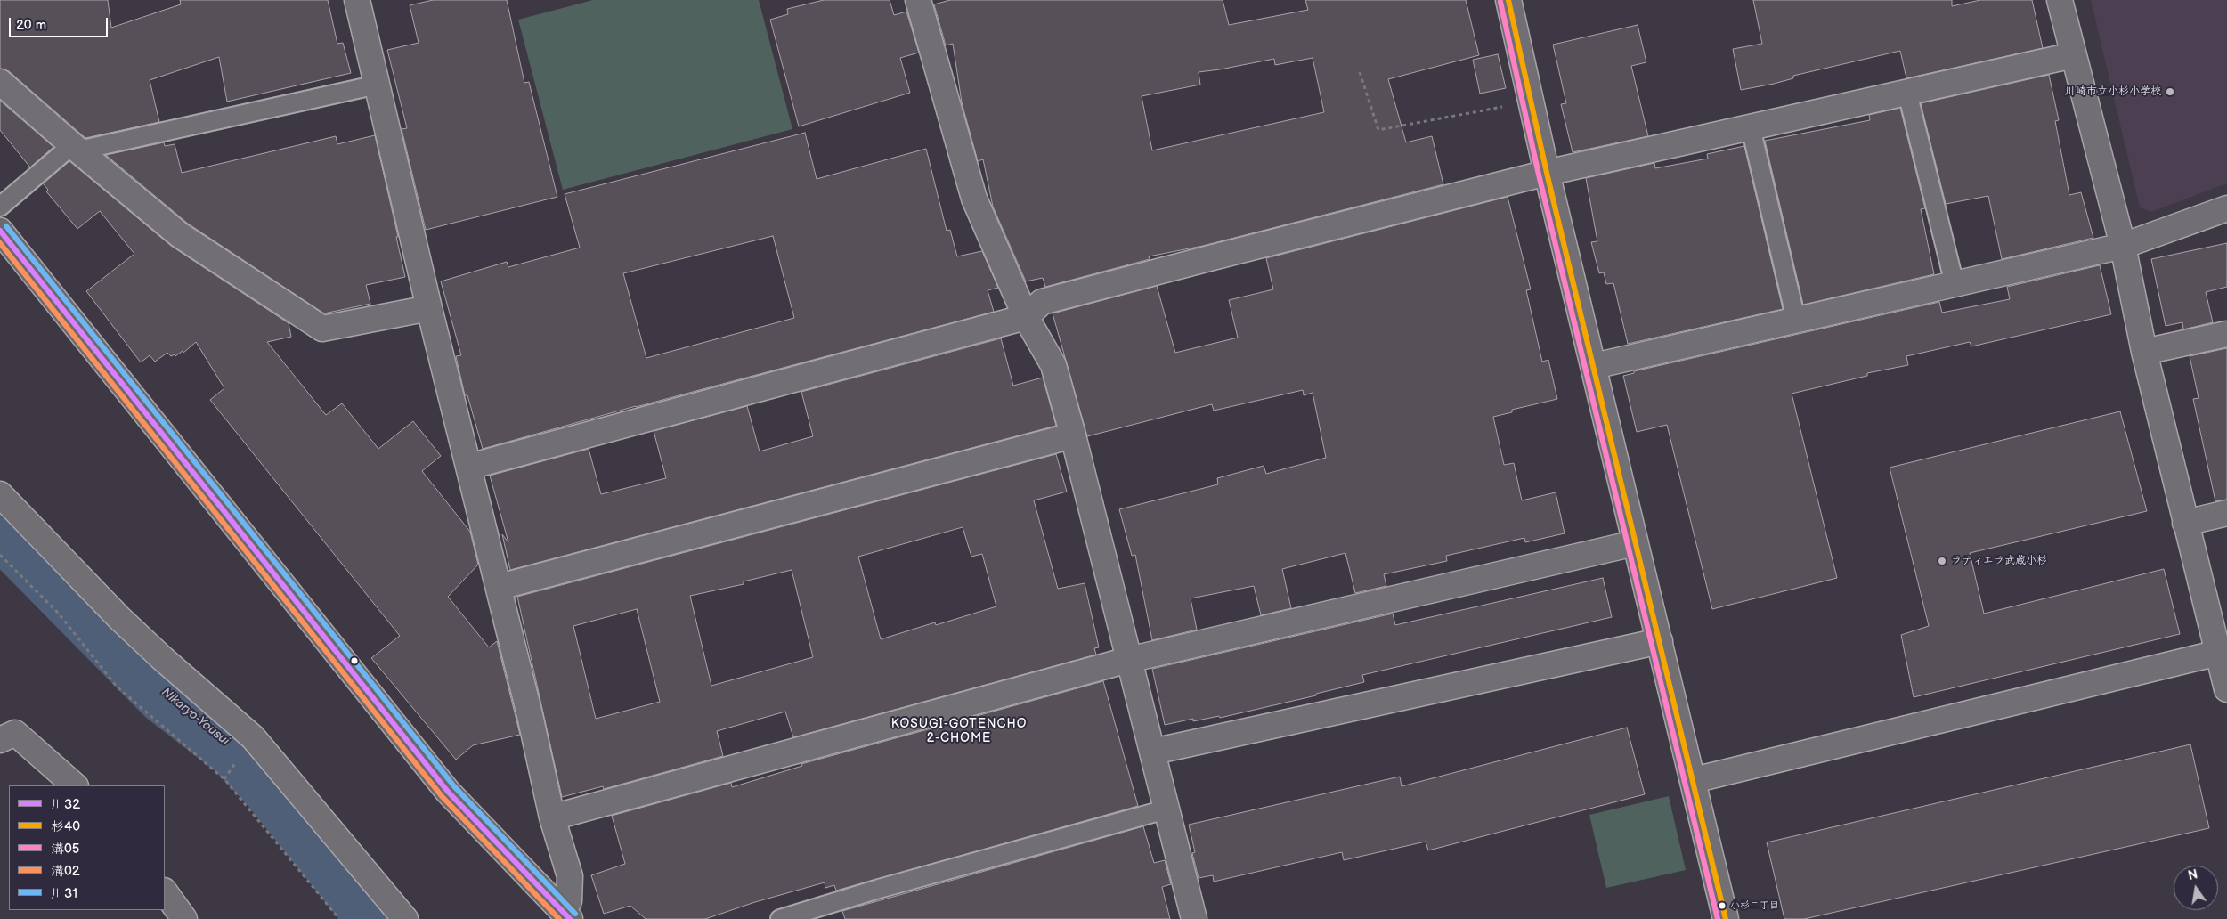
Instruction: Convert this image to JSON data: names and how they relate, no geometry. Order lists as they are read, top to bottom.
{
  "districts": ["KOSUGI-GOTENCHO 2-CHOME"],
  "water": ["Nikaryo-Yousui"],
  "places": ["川崎市立小杉小学校", "ラティエラ武蔵小杉", "小杉二丁目"],
  "lines": [
    "transit line 杉40",
    "transit line 溝05",
    "transit line 川31",
    "transit line 川32",
    "transit line 溝02"
  ],
  "legend": [
    "川32",
    "杉40",
    "溝05",
    "溝02",
    "川31"
  ],
  "scale_bar": "20 m",
  "north": "top"
}
